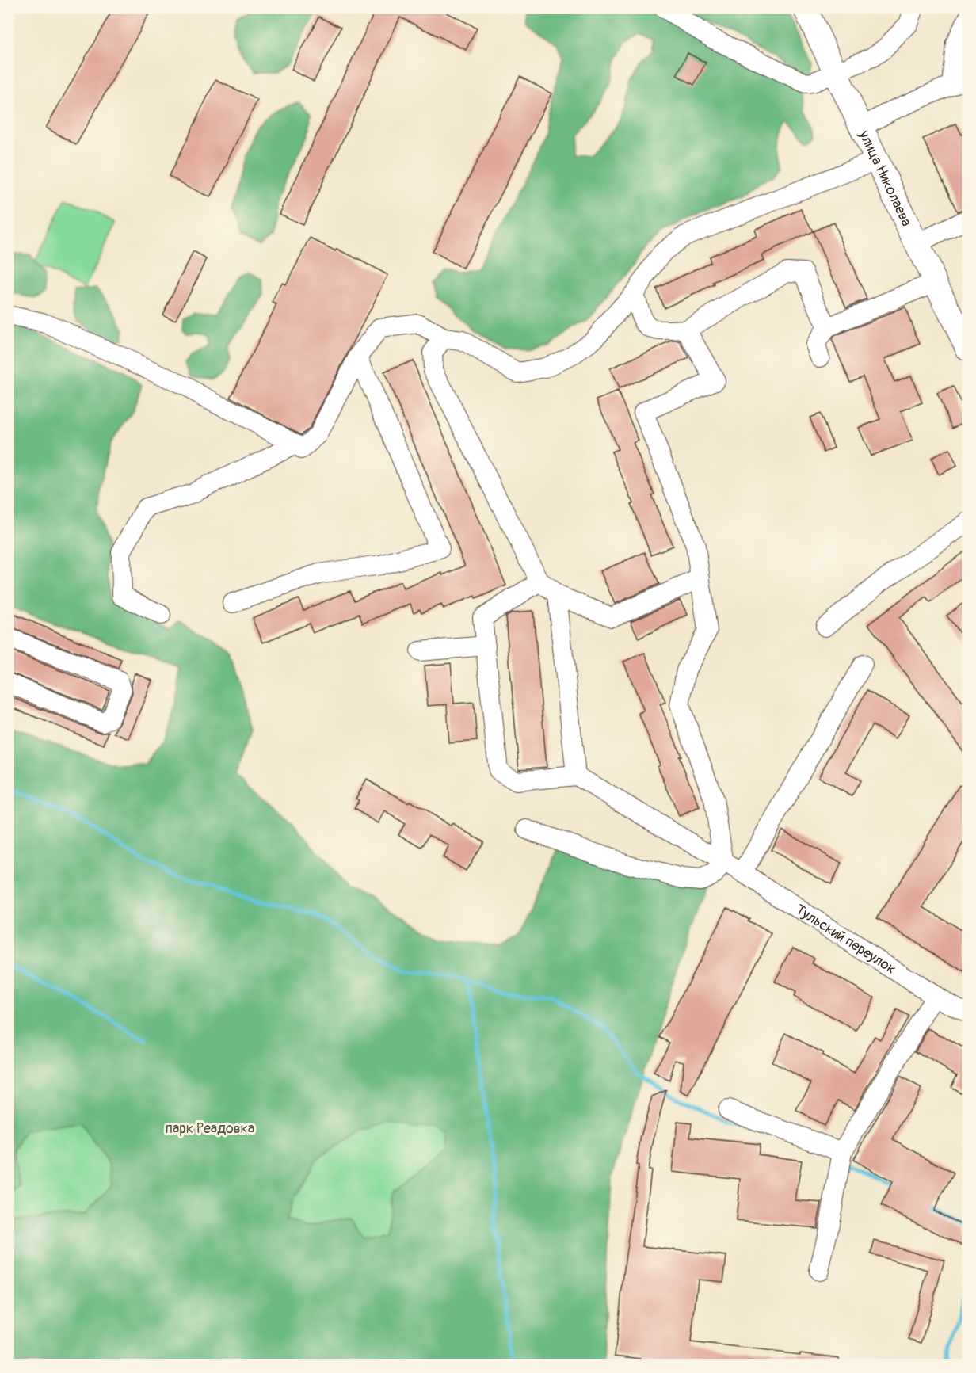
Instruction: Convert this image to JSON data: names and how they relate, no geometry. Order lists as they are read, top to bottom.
{
  "streets": {
    "main road": ["улица Николаева"],
    "street": ["Тульский переулок"]
  },
  "parks": ["парк Реадовка"]
}
